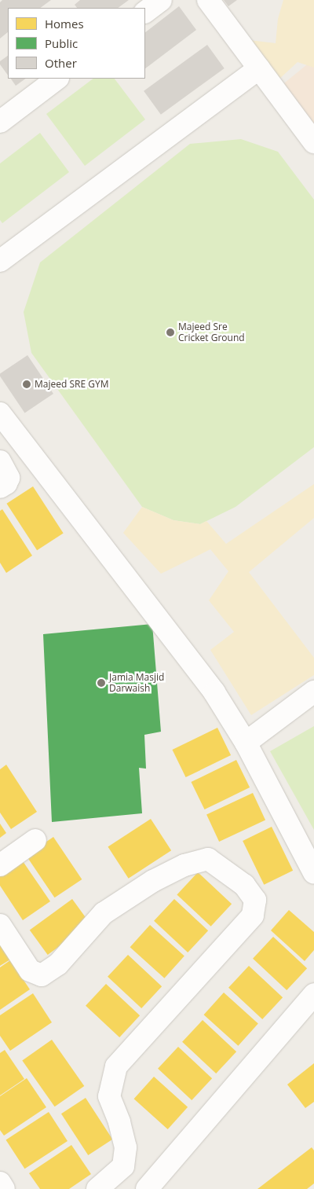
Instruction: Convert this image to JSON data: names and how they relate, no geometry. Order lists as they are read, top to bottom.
{
  "places": ["Majeed Sre Cricket Ground", "Majeed SRE GYM", "Jamia Masjid Darwaish"],
  "legend": ["Homes", "Public", "Other"]
}
